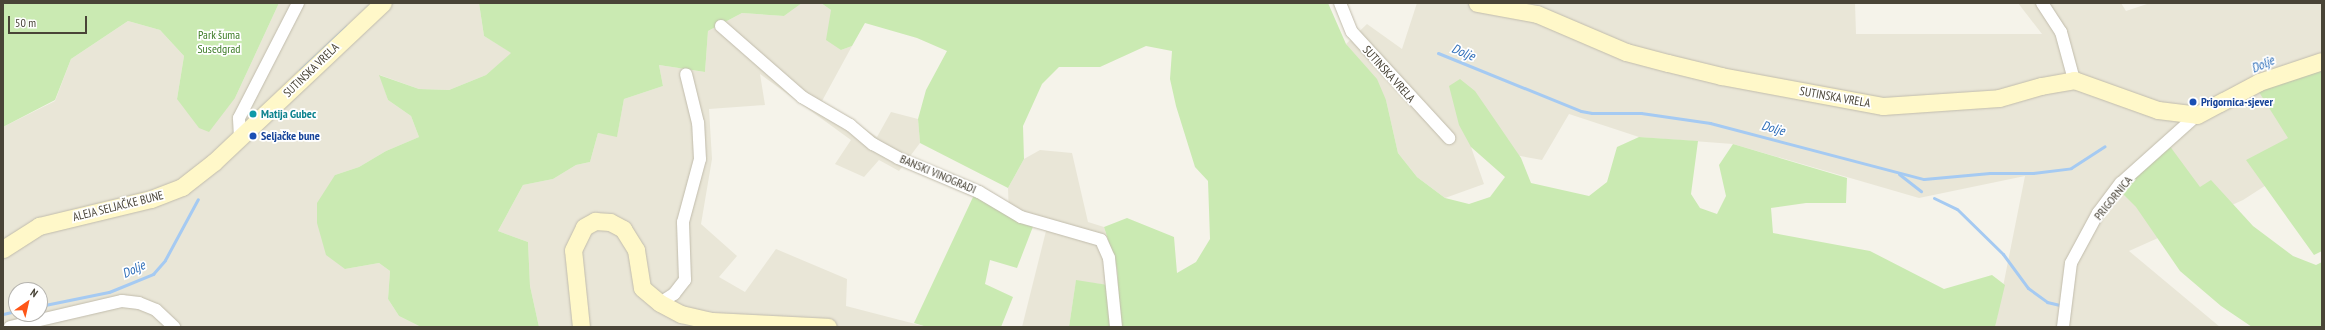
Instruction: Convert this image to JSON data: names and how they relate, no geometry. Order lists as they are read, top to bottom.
{
  "streets": {
    "street": [
      "SUTINSKA VRELA",
      "BANSKI VINOGRADI",
      "PRIGORNICA",
      "ALEJA SELJAČKE BUNE"
    ]
  },
  "crossings": [
    ["SUTINSKA VRELA", "PRIGORNICA"],
    ["SUTINSKA VRELA", "ALEJA SELJAČKE BUNE"]
  ],
  "water": ["Dolje"],
  "parks": ["Park šuma Susedgrad"],
  "places": ["Prigornica-sjever", "Matija Gubec", "Seljačke bune"],
  "scale_bar": "50 m",
  "north": "top right"
}
